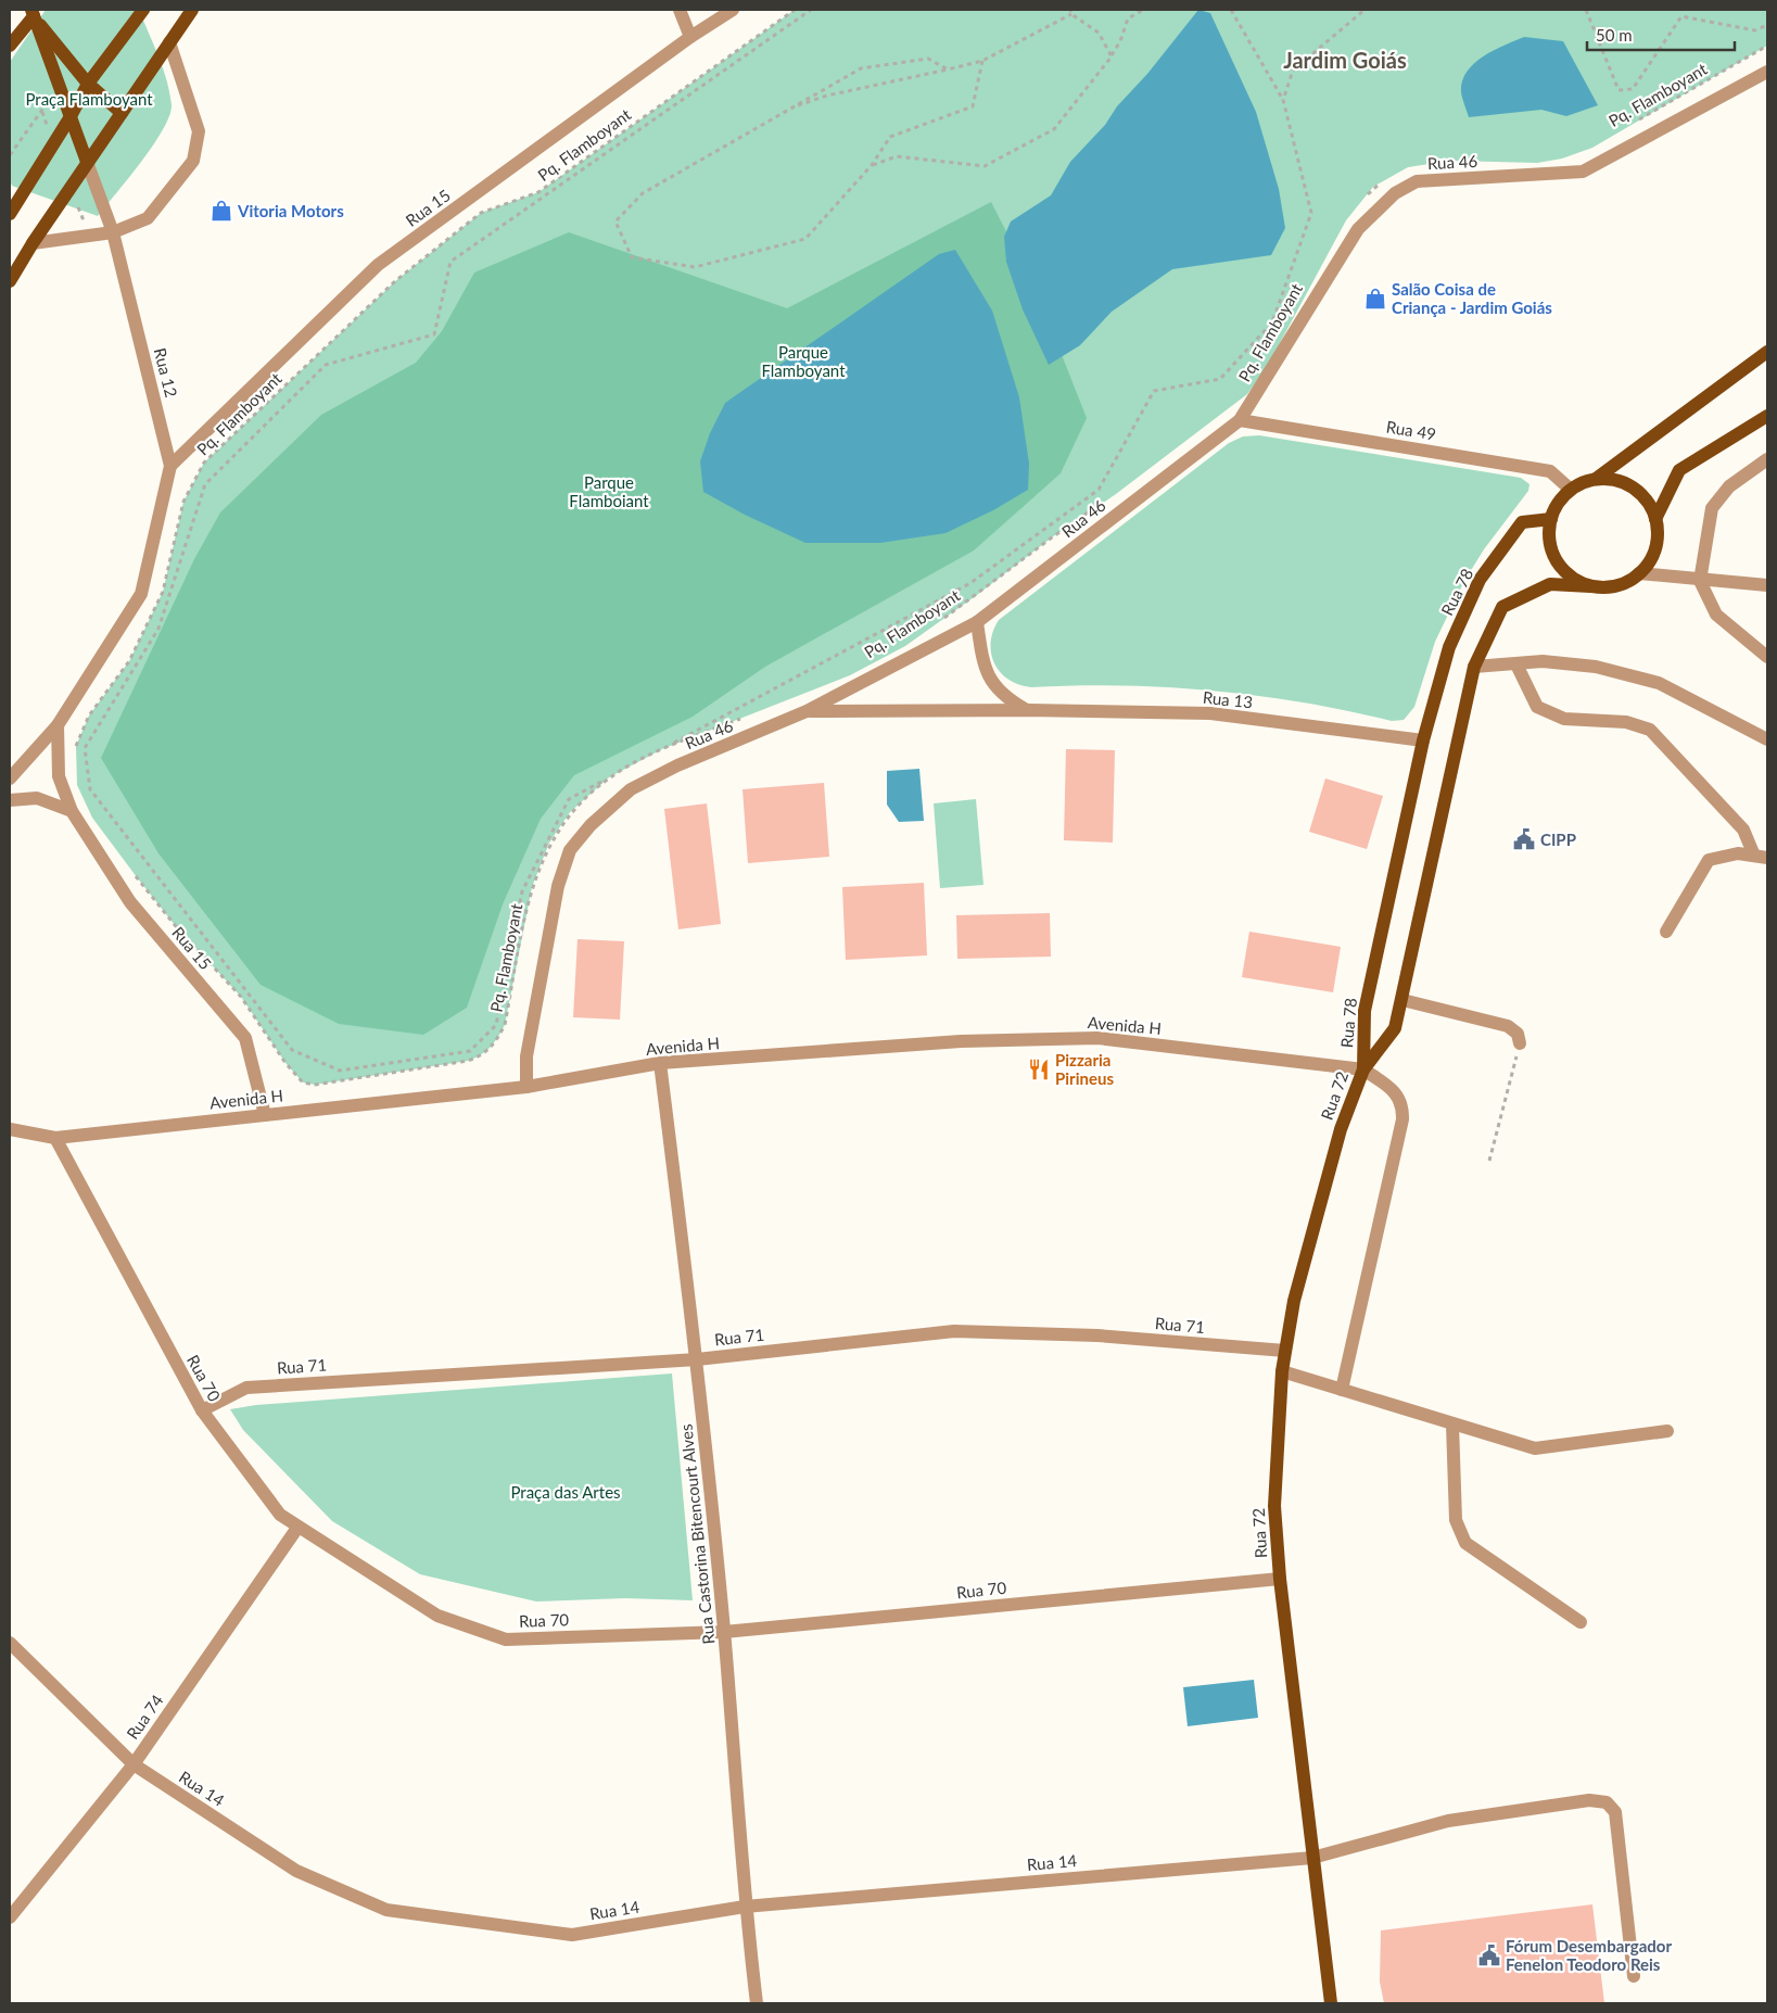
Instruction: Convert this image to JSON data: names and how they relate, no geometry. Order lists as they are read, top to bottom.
{
  "streets": {
    "main road": ["Rua 12", "Rua 78", "Rua 72"],
    "street": [
      "Rua 46",
      "Rua 15",
      "Rua 49",
      "Rua 13",
      "Avenida H",
      "Rua 71",
      "Rua 70",
      "Rua Castorina Bitencourt Alves",
      "Rua 74",
      "Rua 14"
    ],
    "path": ["Pq. Flamboyant"]
  },
  "crossings": [
    ["Rua 46", "Rua 49"],
    ["Rua 46", "Rua 13"],
    ["Rua 46", "Avenida H"],
    ["Rua 15", "Rua 12"],
    ["Rua 15", "Avenida H"],
    ["Rua 49", "Rua 78"],
    ["Rua 78", "Rua 13"],
    ["Rua 78", "Avenida H"],
    ["Rua 78", "Rua 72"],
    ["Avenida H", "Rua 72"],
    ["Avenida H", "Rua 70"],
    ["Avenida H", "Rua Castorina Bitencourt Alves"],
    ["Rua 72", "Rua 71"],
    ["Rua 72", "Rua 70"],
    ["Rua 72", "Rua 14"],
    ["Rua 71", "Rua 70"],
    ["Rua 71", "Rua Castorina Bitencourt Alves"],
    ["Rua 70", "Rua Castorina Bitencourt Alves"],
    ["Rua 70", "Rua 74"],
    ["Rua Castorina Bitencourt Alves", "Rua 14"],
    ["Rua 74", "Rua 14"]
  ],
  "districts": ["Jardim Goiás"],
  "parks": [
    "Praça Flamboyant",
    "Parque Flamboyant",
    "Parque Flamboiant",
    "Praça das Artes"
  ],
  "places": {
    "shop": ["Vitoria Motors", "Salão Coisa de Criança - Jardim Goiás"],
    "public building": ["CIPP", "Fórum Desembargador Fenelon Teodoro Reis"],
    "restaurant": ["Pizzaria Pirineus"]
  },
  "scale_bar": "50 m"
}
